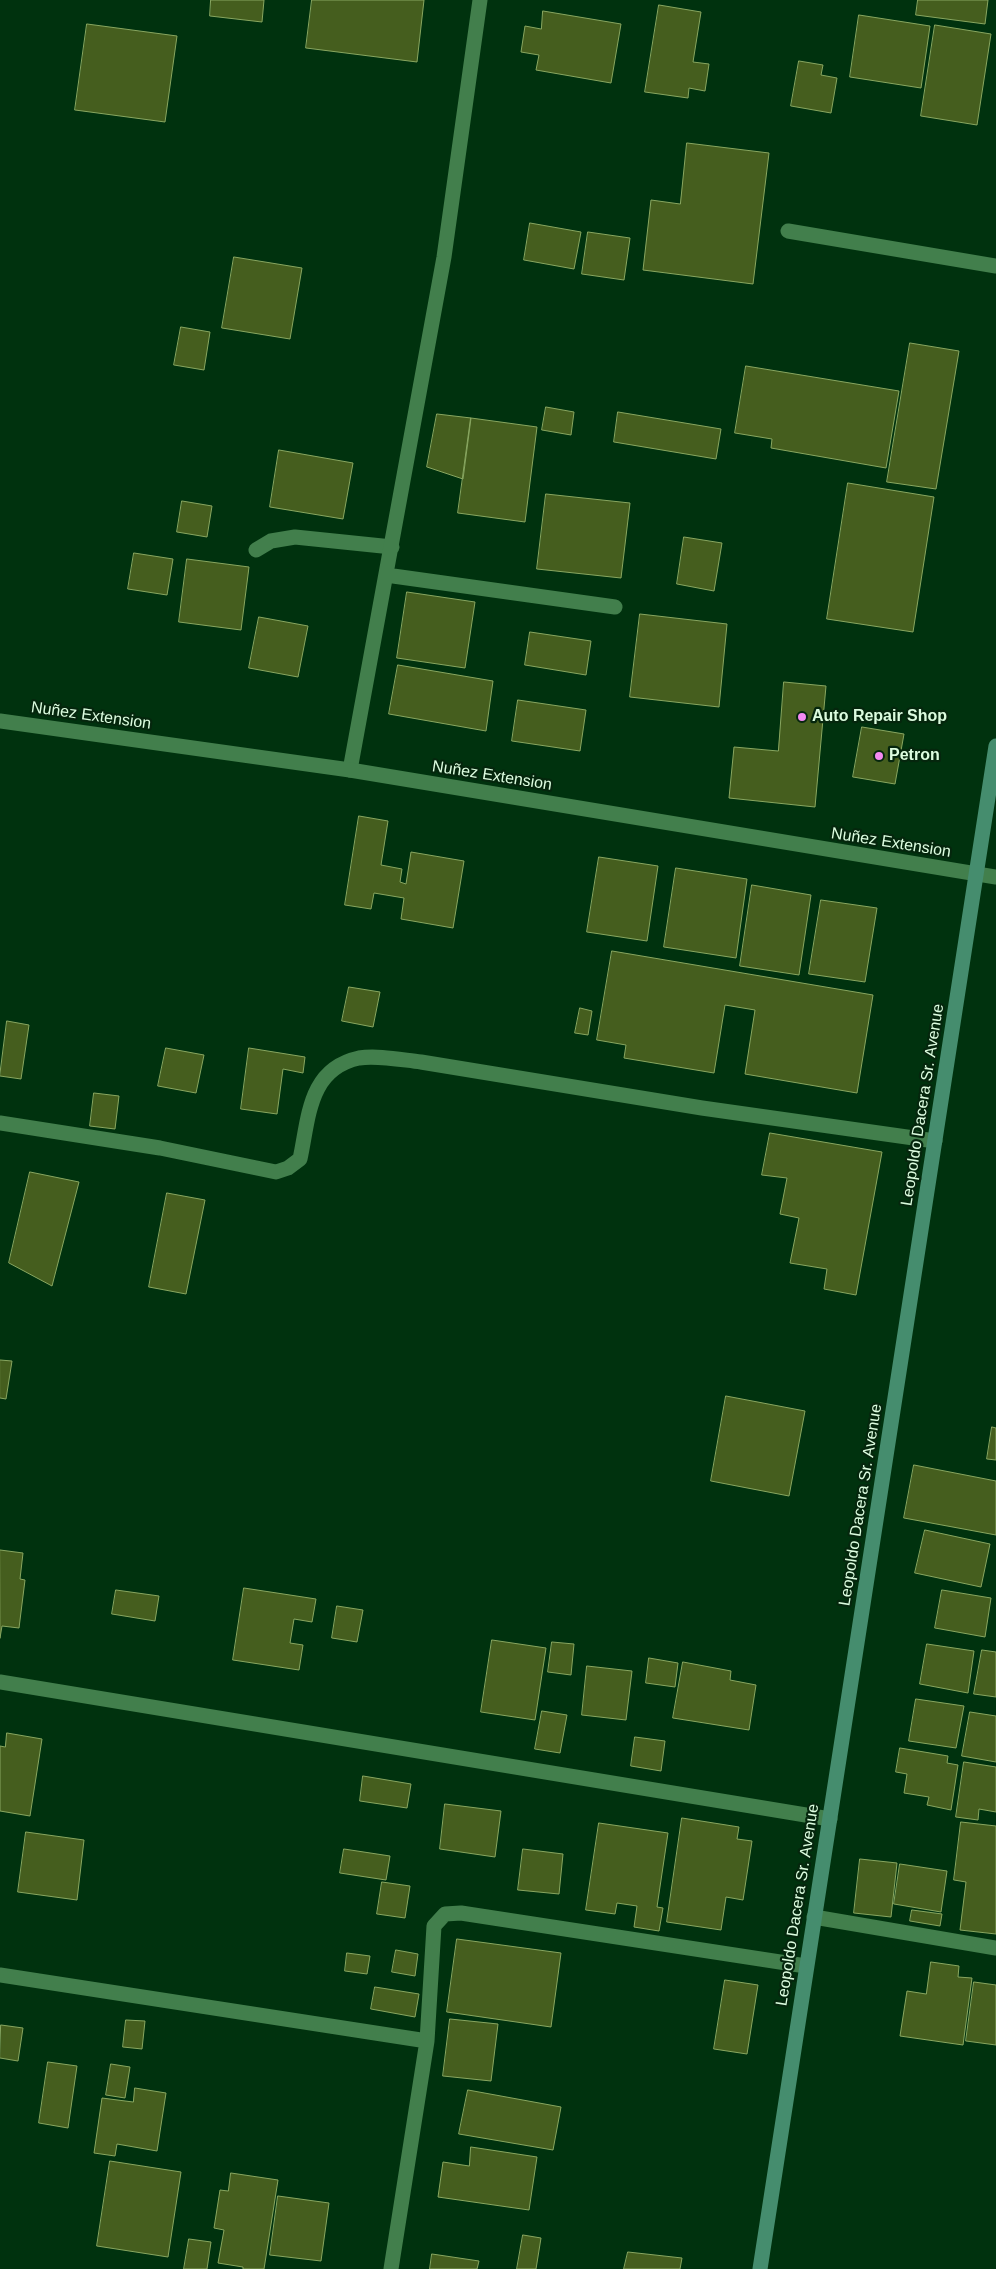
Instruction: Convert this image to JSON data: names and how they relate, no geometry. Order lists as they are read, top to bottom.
{
  "streets": {
    "main road": ["Leopoldo Dacera Sr. Avenue"],
    "street": ["Nuñez Extension"]
  },
  "crossings": [
    ["Nuñez Extension", "Leopoldo Dacera Sr. Avenue"]
  ],
  "places": ["Auto Repair Shop", "Petron"]
}
